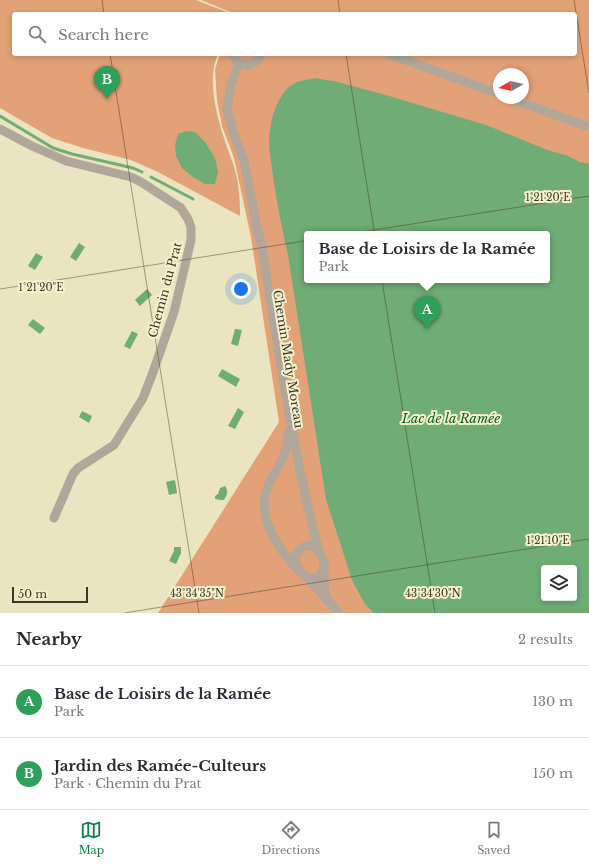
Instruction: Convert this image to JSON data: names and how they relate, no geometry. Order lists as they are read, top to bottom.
{
  "streets": {
    "street": ["Chemin du Prat", "Chemin Mady Moreau"]
  },
  "water": ["Lac de la Ramée"],
  "scale_bar": "50 m",
  "north": "left",
  "page": {
    "search": "Search here",
    "pins": ["B", "A"],
    "popup": ["Base de Loisirs de la Ramée", "Park"],
    "scale": "50 m",
    "heading": ["Nearby", "2 results"],
    "list": [
      {
        "mark": "A",
        "name": "Base de Loisirs de la Ramée",
        "note": "Park",
        "value": "130 m"
      },
      {
        "mark": "B",
        "name": "Jardin des Ramée-Culteurs",
        "note": "Park · Chemin du Prat",
        "value": "150 m"
      }
    ],
    "nav": ["Map", "Directions", "Saved"]
  },
  "coordinates": [
    "1°21'20\"E",
    "1°21'10\"E",
    "43°34'35\"N",
    "43°34'30\"N"
  ]
}
